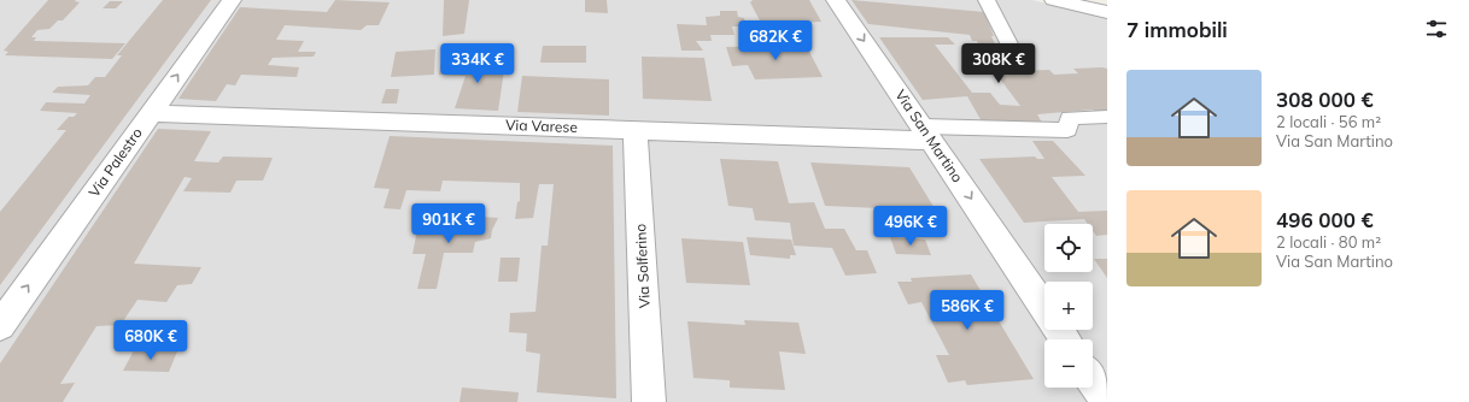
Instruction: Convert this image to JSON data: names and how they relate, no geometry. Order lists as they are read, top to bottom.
{
  "streets": {
    "street": [
      "Via Varese",
      "Via San Martino",
      "Via Palestro",
      "Via Solferino"
    ]
  },
  "crossings": [
    ["Via Varese", "Via San Martino"],
    ["Via Varese", "Via Palestro"],
    ["Via Varese", "Via Solferino"]
  ],
  "one_way": ["Via San Martino", "Via Palestro"],
  "page": {
    "heading": "7 immobili",
    "price": [
      "682K €",
      "334K €",
      "308K €",
      "901K €",
      "496K €",
      "586K €",
      "680K €"
    ],
    "list": [
      {
        "name": "308 000 €",
        "note": "2 locali · 56 m² · Via San Martino"
      },
      {
        "name": "496 000 €",
        "note": "2 locali · 80 m² · Via San Martino"
      }
    ],
    "map_buttons": ["+", "−"]
  }
}
